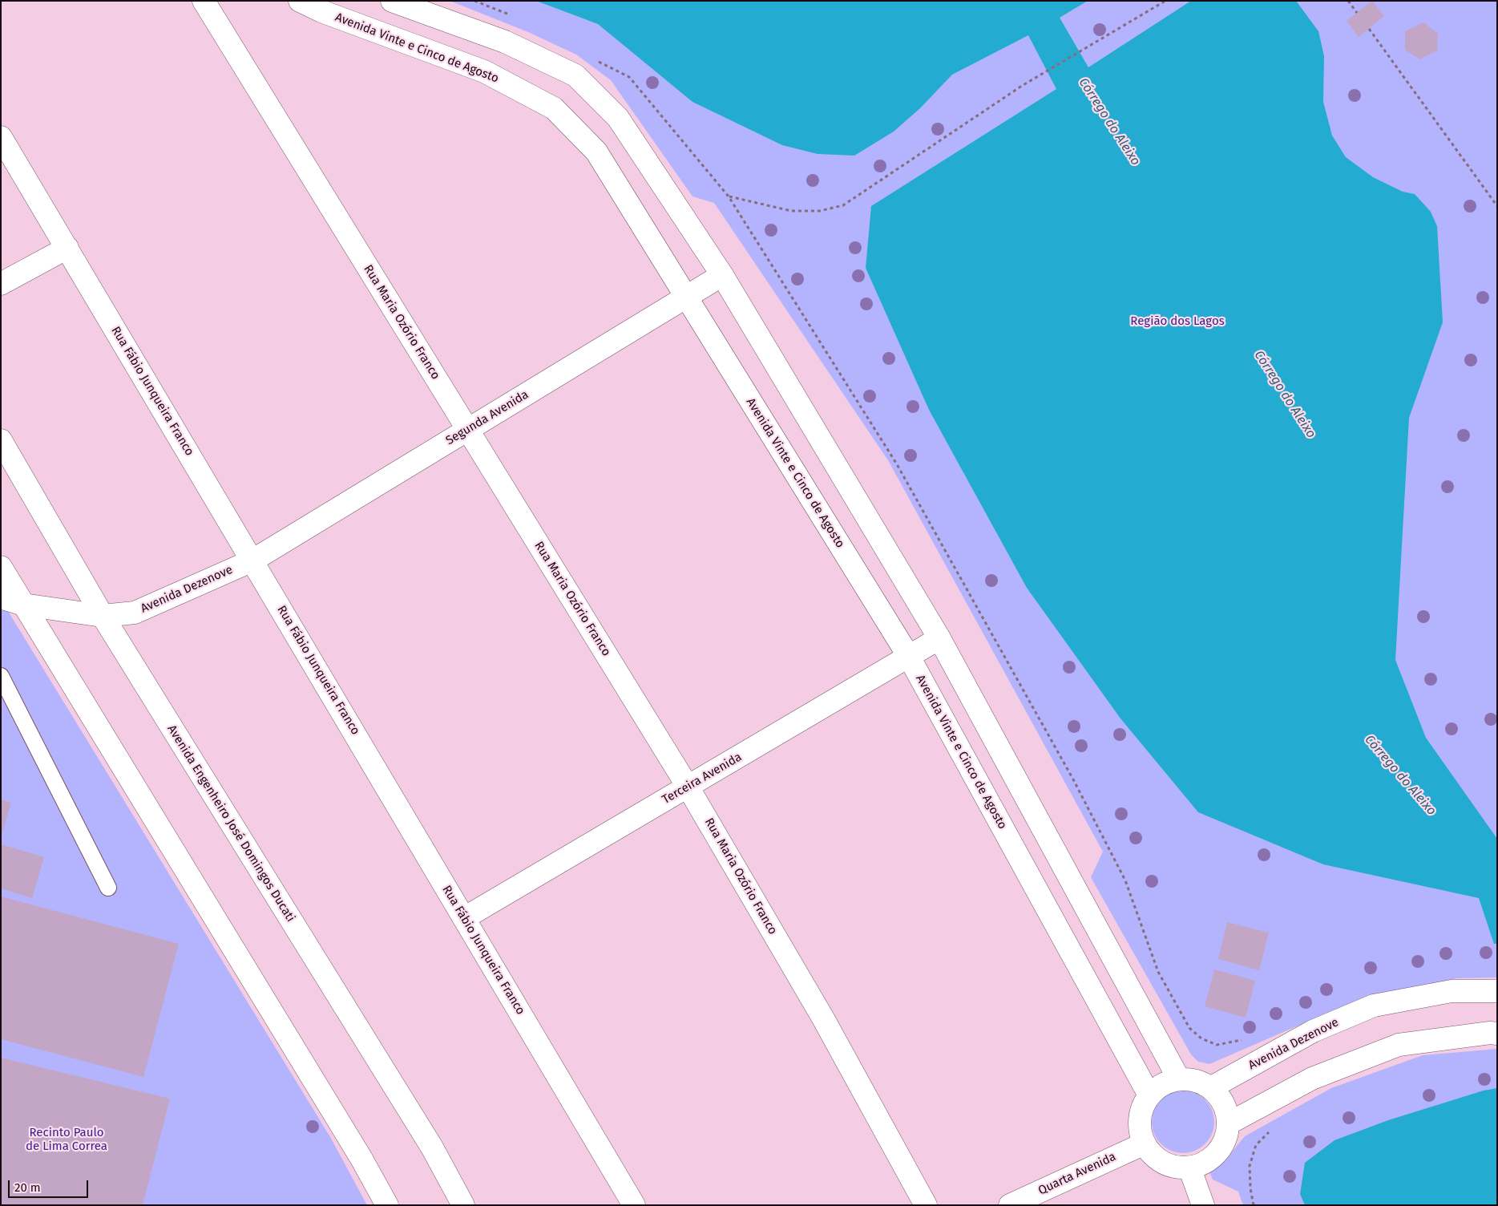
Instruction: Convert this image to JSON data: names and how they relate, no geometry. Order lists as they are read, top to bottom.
{
  "streets": {
    "street": [
      "Avenida Vinte e Cinco de Agosto",
      "Rua Maria Ozório Franco",
      "Rua Fábio Junqueira Franco",
      "Segunda Avenida",
      "Avenida Dezenove",
      "Terceira Avenida",
      "Avenida Engenheiro José Domingos Ducati",
      "Quarta Avenida"
    ]
  },
  "crossings": [
    ["Avenida Vinte e Cinco de Agosto", "Segunda Avenida"],
    ["Avenida Vinte e Cinco de Agosto", "Avenida Dezenove"],
    ["Avenida Vinte e Cinco de Agosto", "Terceira Avenida"],
    ["Avenida Vinte e Cinco de Agosto", "Quarta Avenida"],
    ["Rua Maria Ozório Franco", "Segunda Avenida"],
    ["Rua Maria Ozório Franco", "Terceira Avenida"],
    ["Rua Fábio Junqueira Franco", "Segunda Avenida"],
    ["Rua Fábio Junqueira Franco", "Avenida Dezenove"],
    ["Rua Fábio Junqueira Franco", "Terceira Avenida"],
    ["Segunda Avenida", "Avenida Dezenove"],
    ["Avenida Dezenove", "Avenida Engenheiro José Domingos Ducati"],
    ["Avenida Dezenove", "Quarta Avenida"]
  ],
  "water": ["Córrego do Aleixo"],
  "parks": ["Região dos Lagos", "Recinto Paulo de Lima Correa"],
  "scale_bar": "20 m"
}
